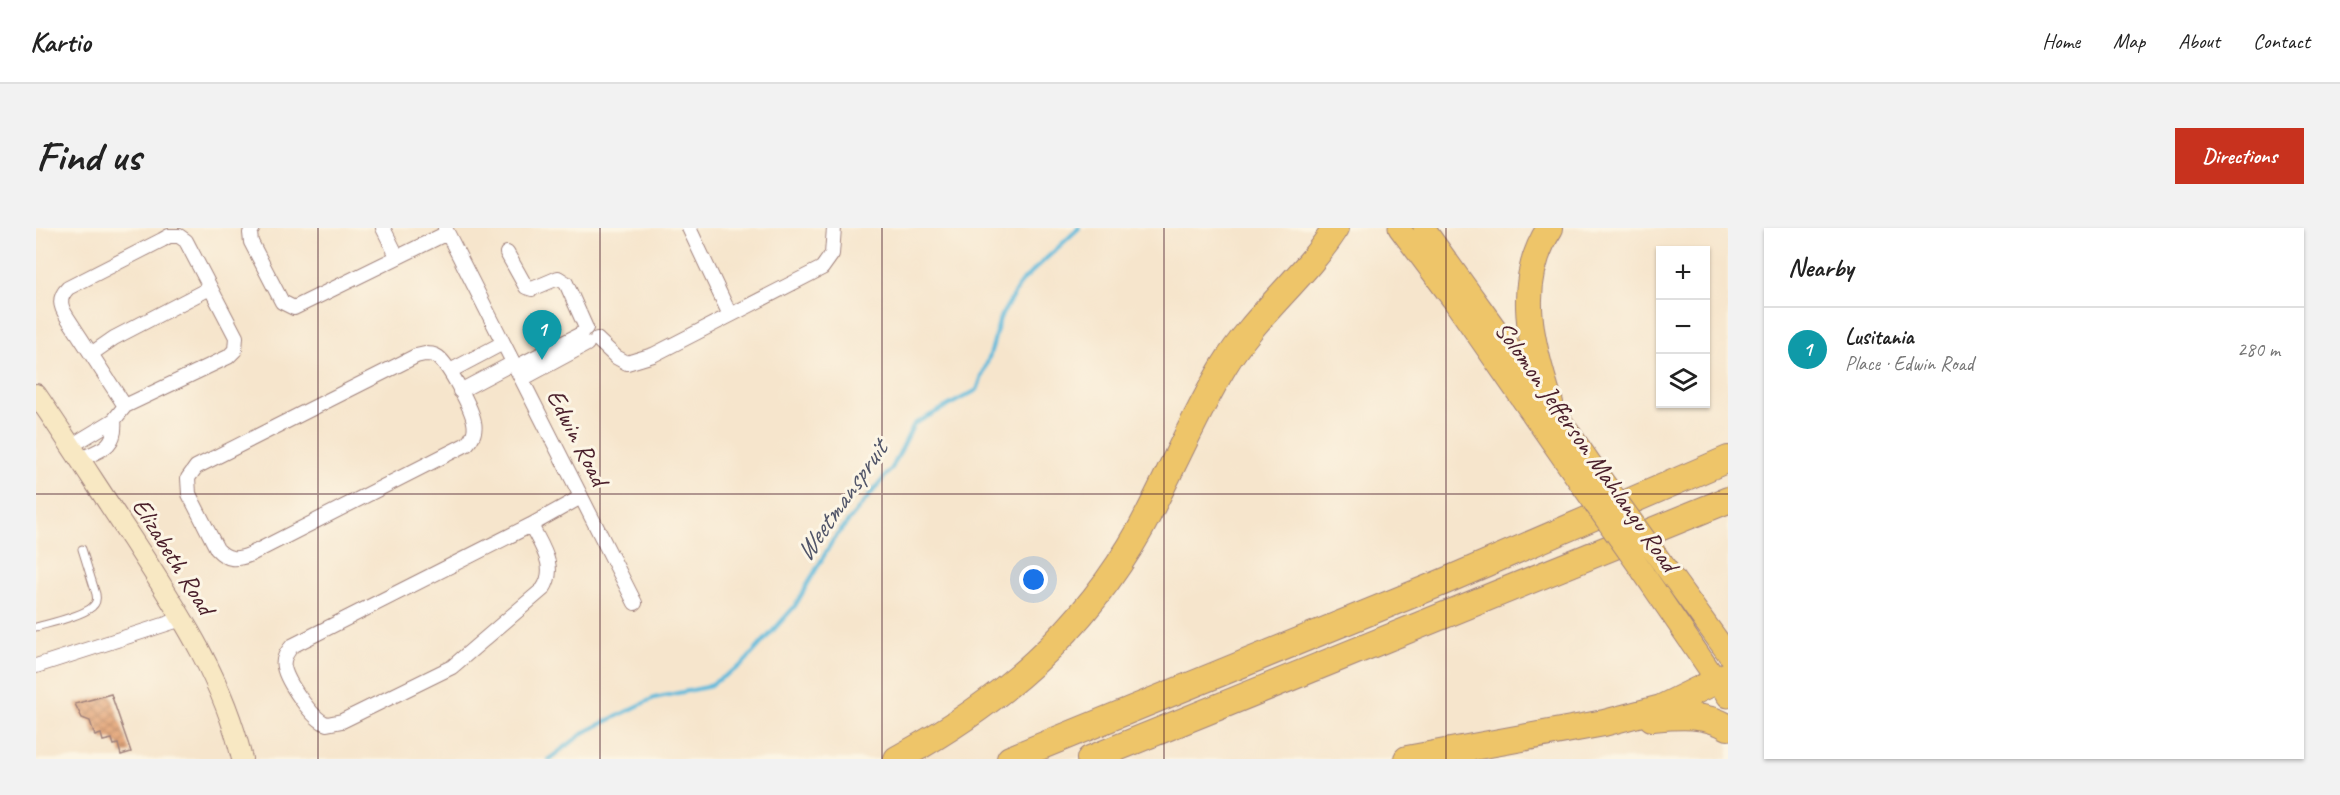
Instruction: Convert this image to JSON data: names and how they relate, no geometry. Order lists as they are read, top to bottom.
{
  "streets": {
    "main road": ["Solomon Jefferson Mahlangu Road"],
    "street": ["Edwin Road", "Elizabeth Road"]
  },
  "water": ["Weetmanspruit"],
  "page": {
    "header": "Kartio",
    "nav": [
      "Home",
      "Map",
      "About",
      "Contact"
    ],
    "buttons": "Directions",
    "title": "Find us",
    "heading": "Nearby",
    "map_buttons": ["+", "−"],
    "list": [
      {
        "mark": "1",
        "name": "Lusitania",
        "note": "Place · Edwin Road",
        "value": "280 m"
      }
    ],
    "pins": "1"
  }
}
